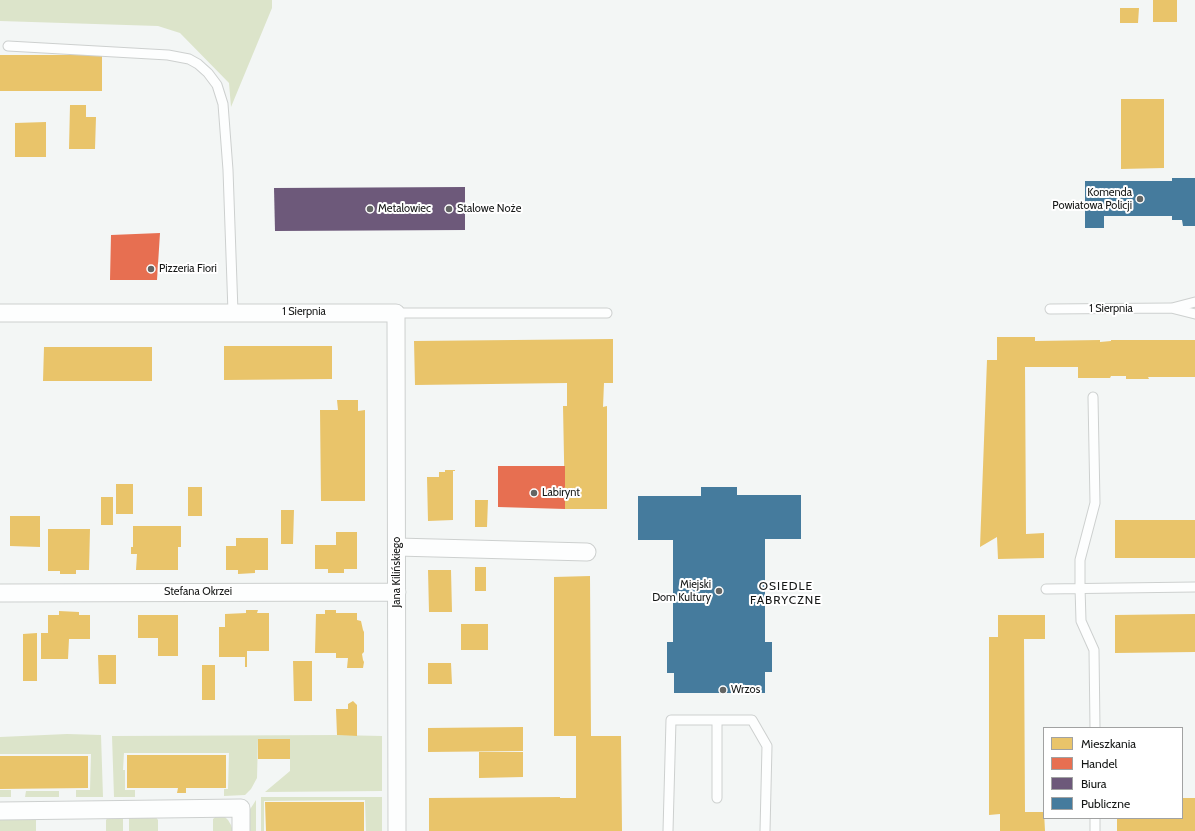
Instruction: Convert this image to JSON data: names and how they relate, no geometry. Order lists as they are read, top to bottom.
{
  "streets": {
    "street": ["1 Sierpnia", "Jana Kilińskiego", "Stefana Okrzei"]
  },
  "crossings": [
    ["1 Sierpnia", "Jana Kilińskiego"],
    ["Jana Kilińskiego", "Stefana Okrzei"]
  ],
  "districts": ["OSIEDLE FABRYCZNE"],
  "places": [
    "Komenda Powiatowa Policji",
    "Metalowiec",
    "Stalowe Noże",
    "Pizzeria Fiori",
    "Labirynt",
    "Miejski Dom Kultury",
    "Wrzos"
  ],
  "legend": [
    "Mieszkania",
    "Handel",
    "Biura",
    "Publiczne"
  ]
}
